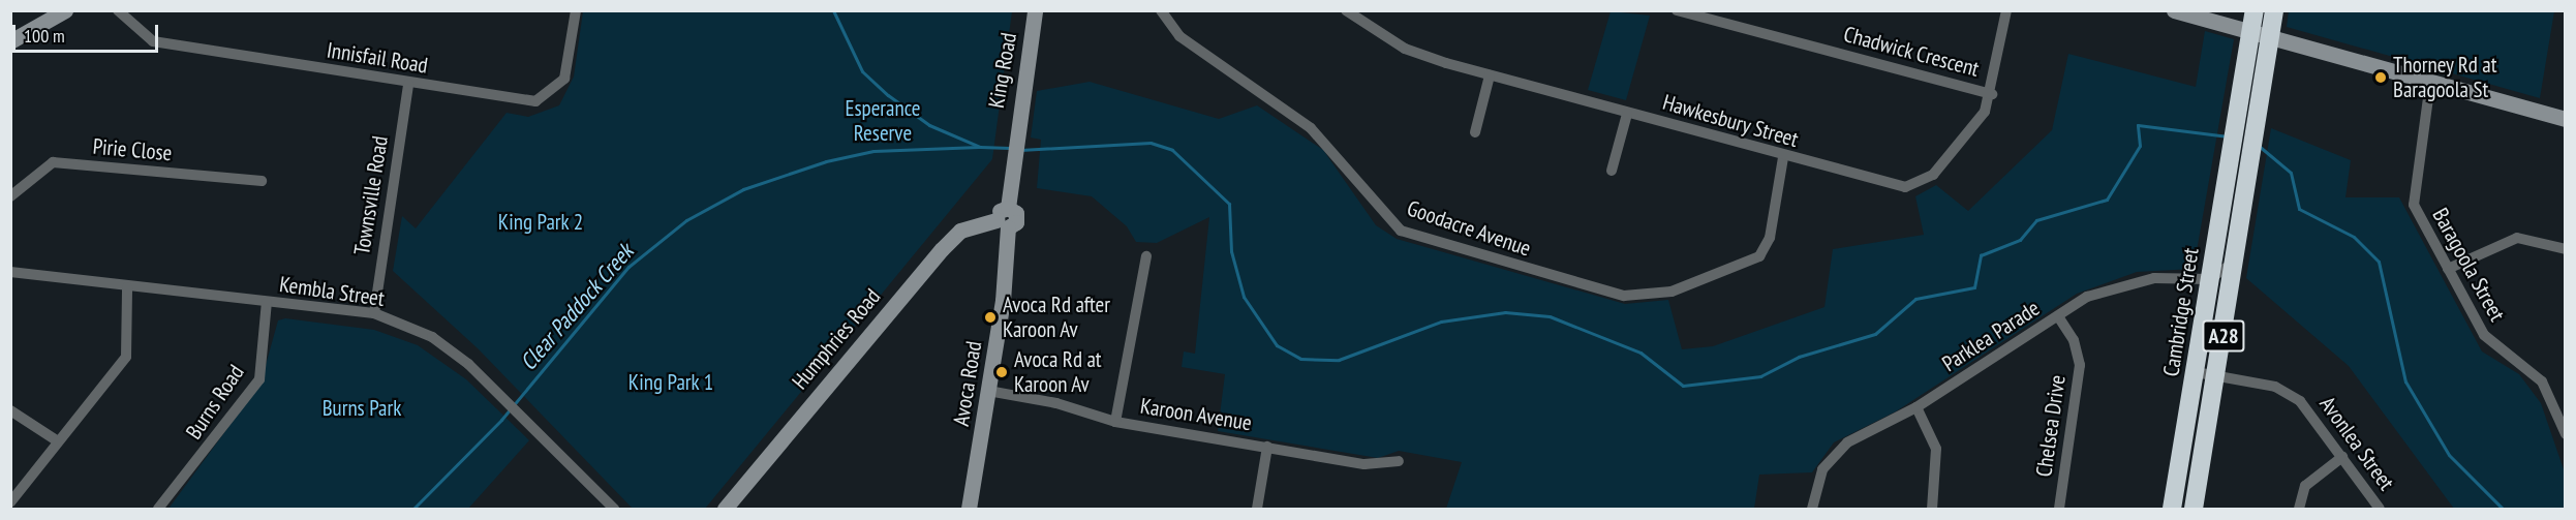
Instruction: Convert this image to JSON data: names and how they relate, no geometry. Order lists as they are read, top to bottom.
{
  "streets": {
    "highway": ["Cambridge Street", "A28"],
    "street": [
      "Chadwick Crescent",
      "Innisfail Road",
      "King Road",
      "Hawkesbury Street",
      "Pirie Close",
      "Townsville Road",
      "Goodacre Avenue",
      "Baragoola Street",
      "Kembla Street",
      "Parklea Parade",
      "Humphries Road",
      "Avoca Road",
      "Burns Road",
      "Karoon Avenue",
      "Chelsea Drive",
      "Avonlea Street"
    ]
  },
  "crossings": [
    ["Chadwick Crescent", "Hawkesbury Street"],
    ["Innisfail Road", "Townsville Road"],
    ["King Road", "Humphries Road"],
    ["King Road", "Avoca Road"],
    ["Hawkesbury Street", "Goodacre Avenue"],
    ["Townsville Road", "Kembla Street"],
    ["Kembla Street", "Burns Road"],
    ["Cambridge Street", "Parklea Parade"],
    ["Cambridge Street", "A28"],
    ["Cambridge Street", "Avonlea Street"],
    ["Parklea Parade", "Chelsea Drive"],
    ["Humphries Road", "Avoca Road"],
    ["Avoca Road", "Karoon Avenue"]
  ],
  "water": ["Clear Paddock Creek"],
  "parks": [
    "Esperance Reserve",
    "King Park 2",
    "King Park 1",
    "Burns Park"
  ],
  "places": ["Thorney Rd at Baragoola St", "Avoca Rd after Karoon Av", "Avoca Rd at Karoon Av"],
  "scale_bar": "100 m"
}
